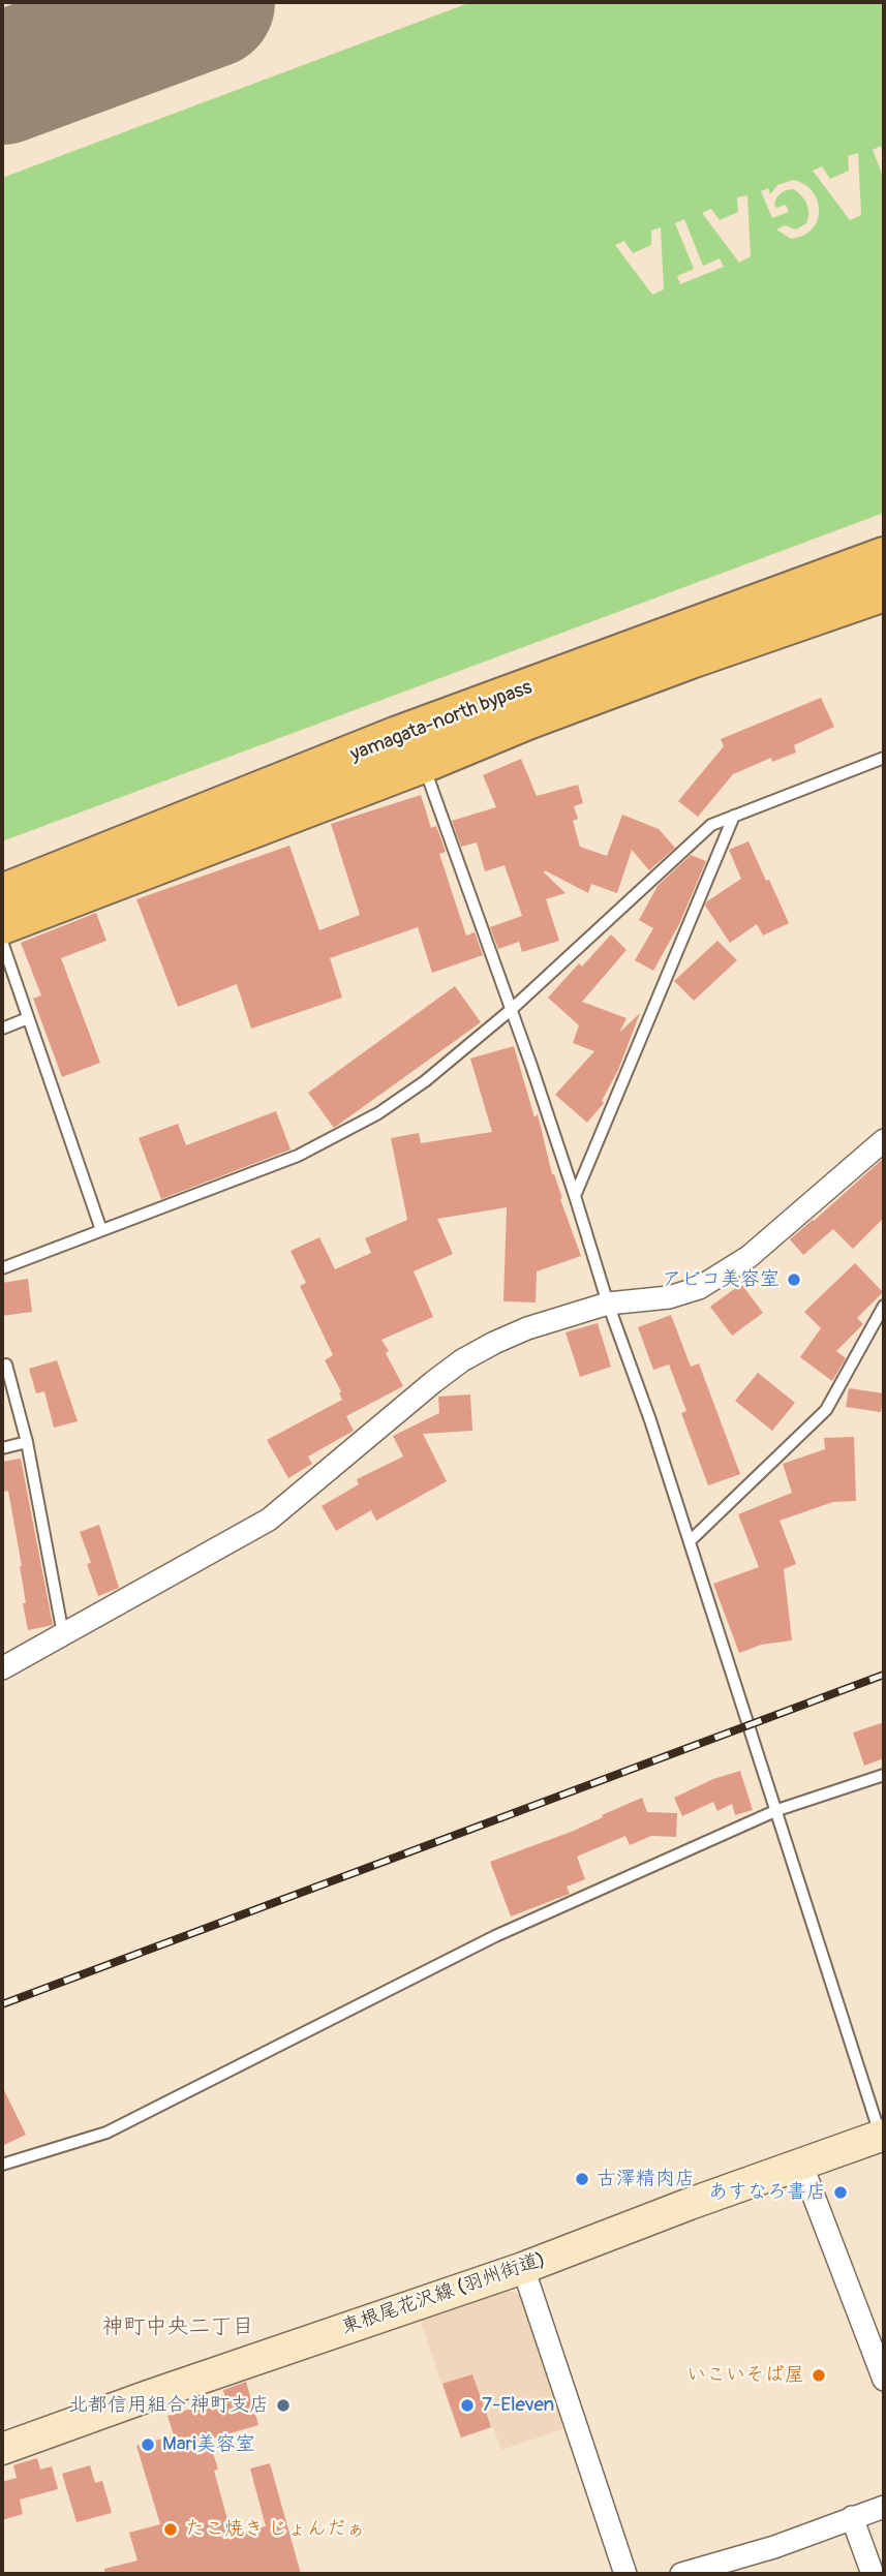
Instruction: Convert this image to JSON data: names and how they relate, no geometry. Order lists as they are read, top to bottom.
{
  "streets": {
    "highway": ["yamagata-north bypass"],
    "main road": ["東根尾花沢線 (羽州街道)"]
  },
  "districts": ["神町中央二丁目"],
  "places": [
    "アビコ美容室",
    "古澤精肉店",
    "あすなろ書店",
    "いこいそば屋",
    "北都信用組合 神町支店",
    "7-Eleven",
    "Mari美容室",
    "たこ焼き じょんだぁ"
  ]
}
